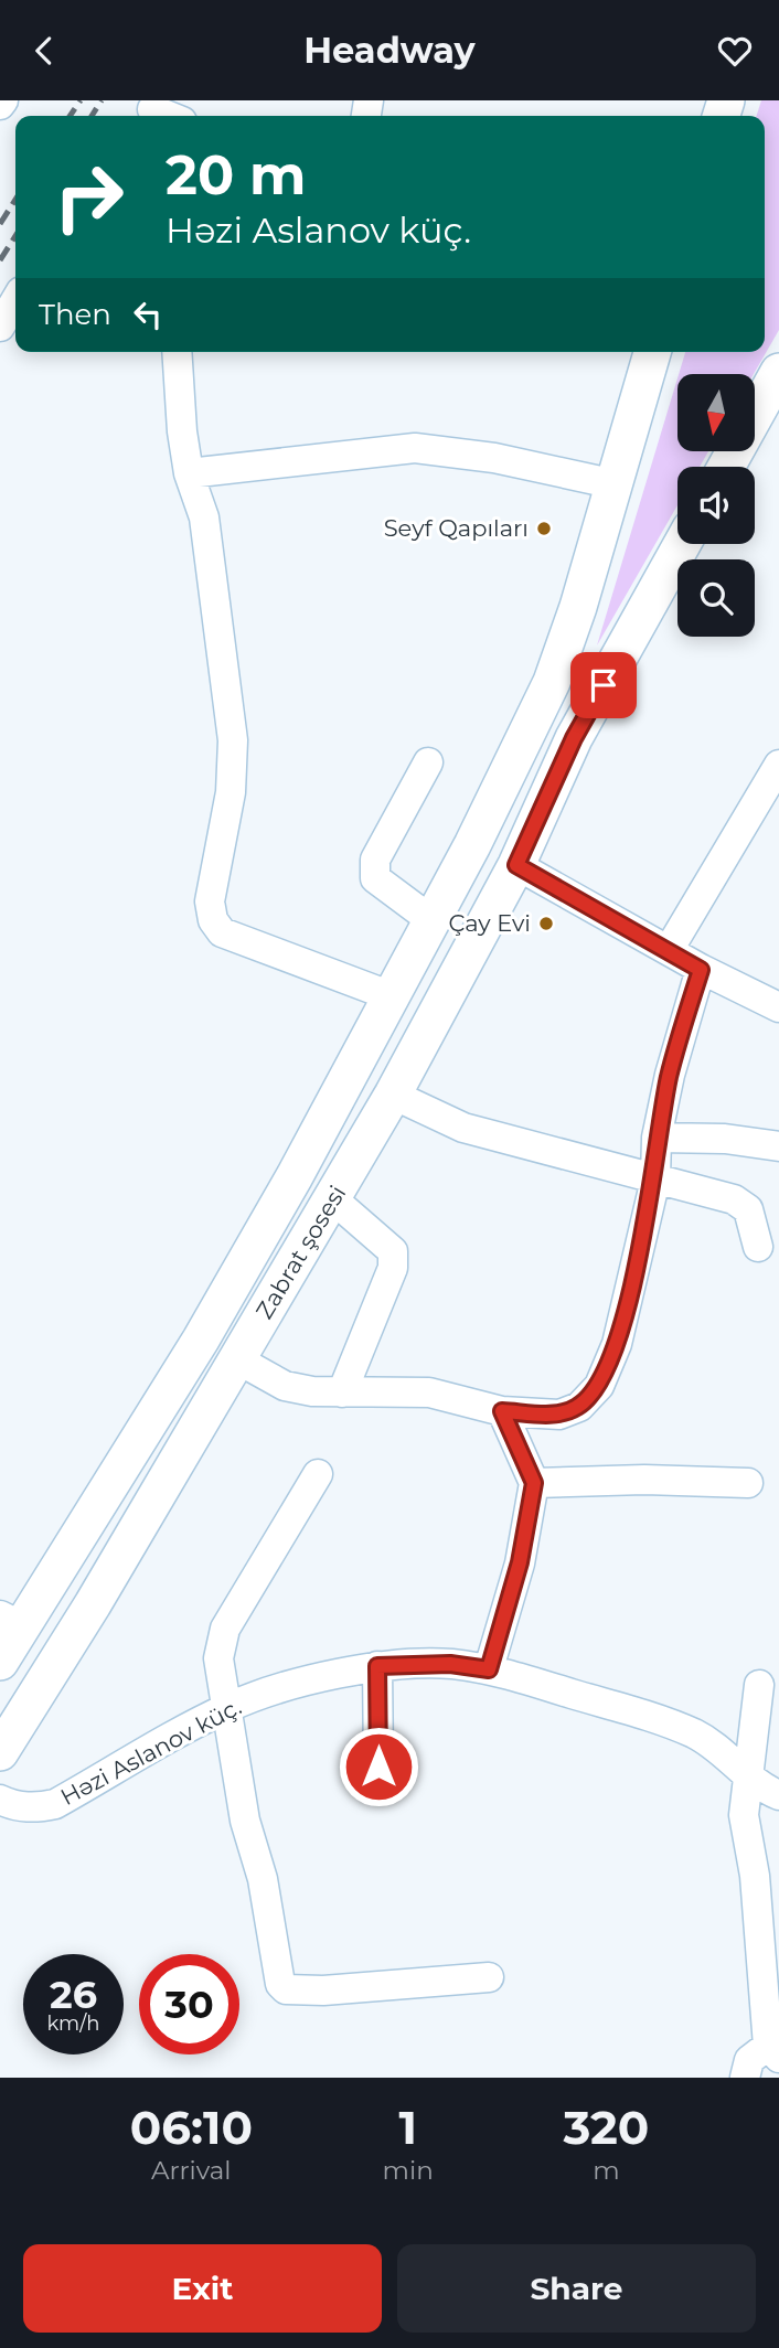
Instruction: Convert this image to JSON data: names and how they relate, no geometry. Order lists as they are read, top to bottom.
{
  "streets": {
    "main road": ["Zabrat şosesi"],
    "street": ["Həzi Aslanov küç."]
  },
  "places": ["Seyf Qapıları", "Çay Evi"],
  "north": "bottom",
  "page": {
    "header": "Headway",
    "turn": ["20 m", "Həzi Aslanov küç."],
    "then": "Then",
    "speed": "26 km/h",
    "limit": "30",
    "eta": [
      "06:10",
      "Arrival",
      "1",
      "min",
      "320",
      "m"
    ],
    "buttons": ["Exit", "Share"]
  }
}
